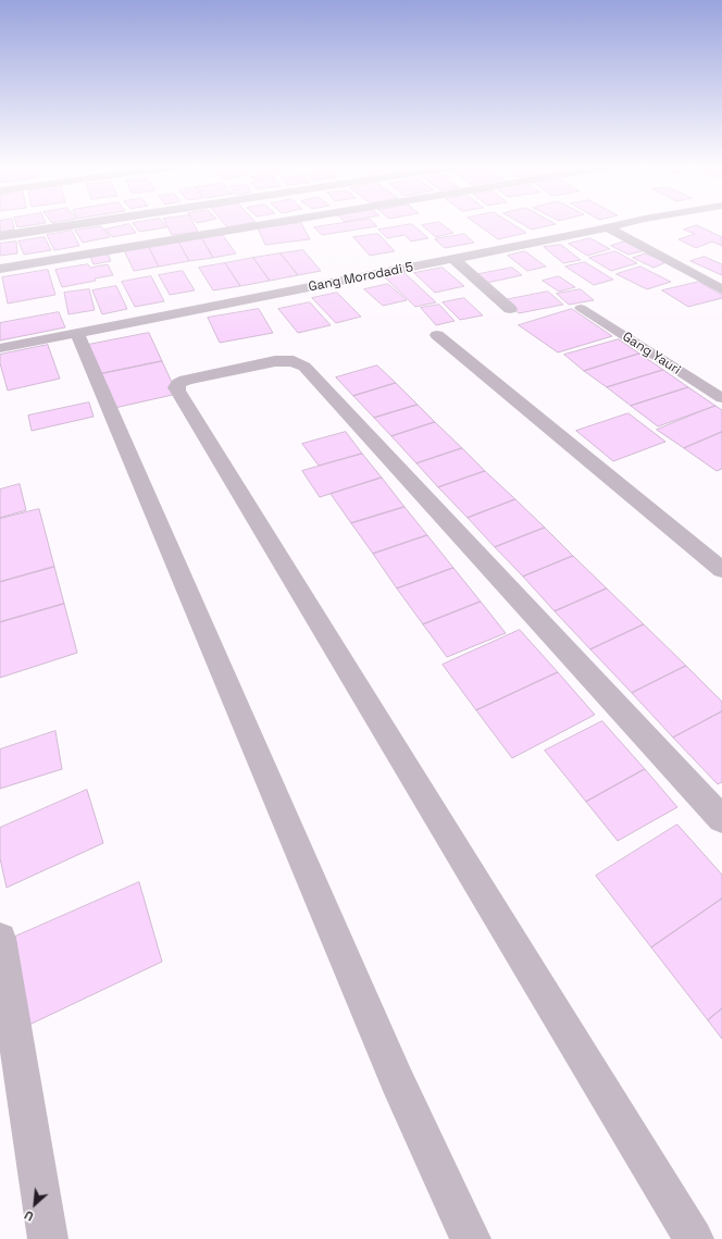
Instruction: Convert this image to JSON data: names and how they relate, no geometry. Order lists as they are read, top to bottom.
{
  "streets": {
    "street": ["Gang Morodadi 5"],
    "lane": ["Gang Yauri"]
  },
  "north": "bottom left"
}
